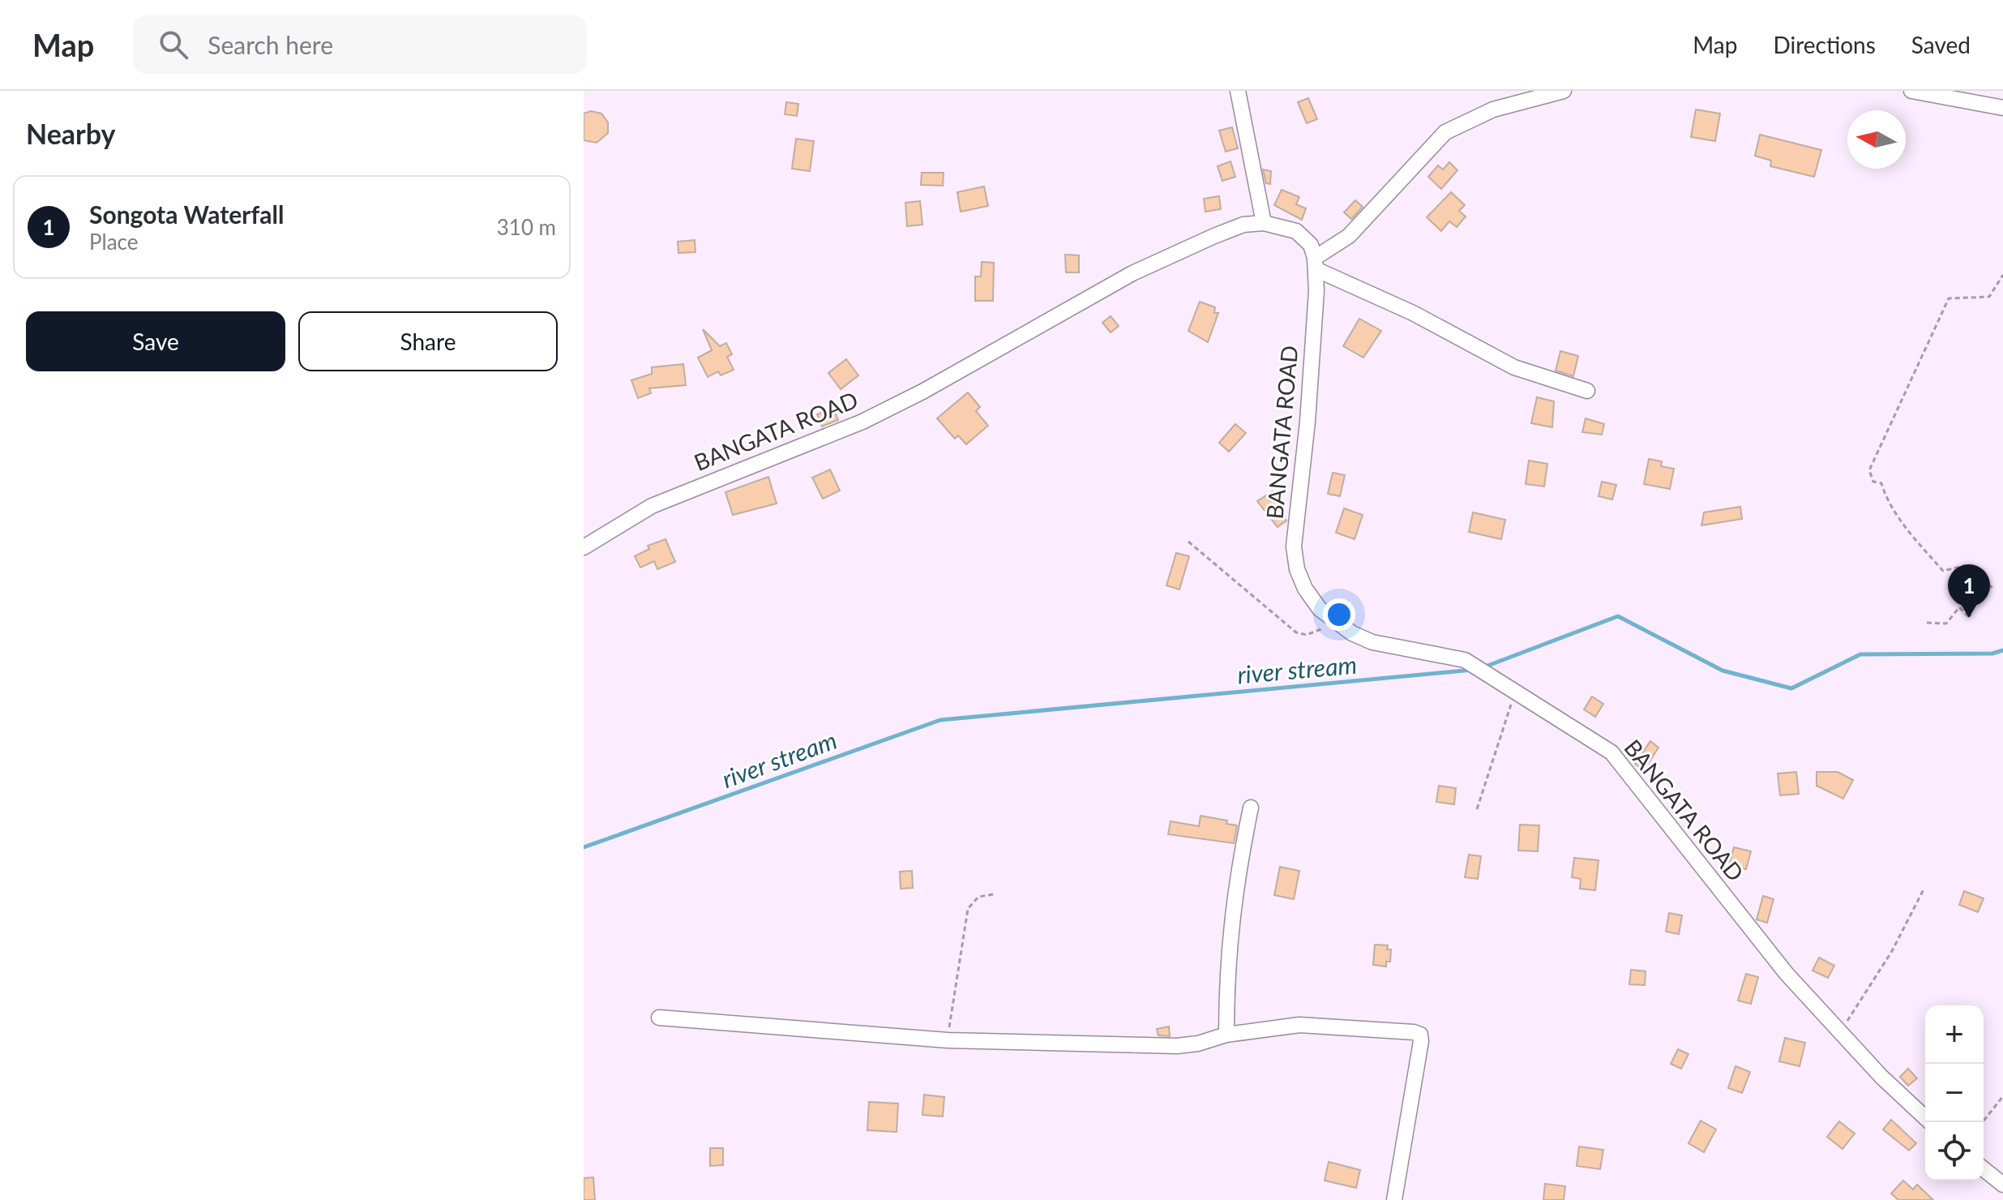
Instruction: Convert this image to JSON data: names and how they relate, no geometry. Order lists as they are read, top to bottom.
{
  "streets": {
    "street": ["BANGATA ROAD"]
  },
  "water": ["river stream"],
  "north": "left",
  "page": {
    "header": "Map",
    "search": "Search here",
    "nav": ["Map", "Directions", "Saved"],
    "heading": "Nearby",
    "list": [
      {
        "mark": "1",
        "name": "Songota Waterfall",
        "note": "Place",
        "value": "310 m"
      }
    ],
    "buttons": ["Save", "Share"],
    "pins": "1",
    "map_buttons": ["+", "−"]
  }
}
